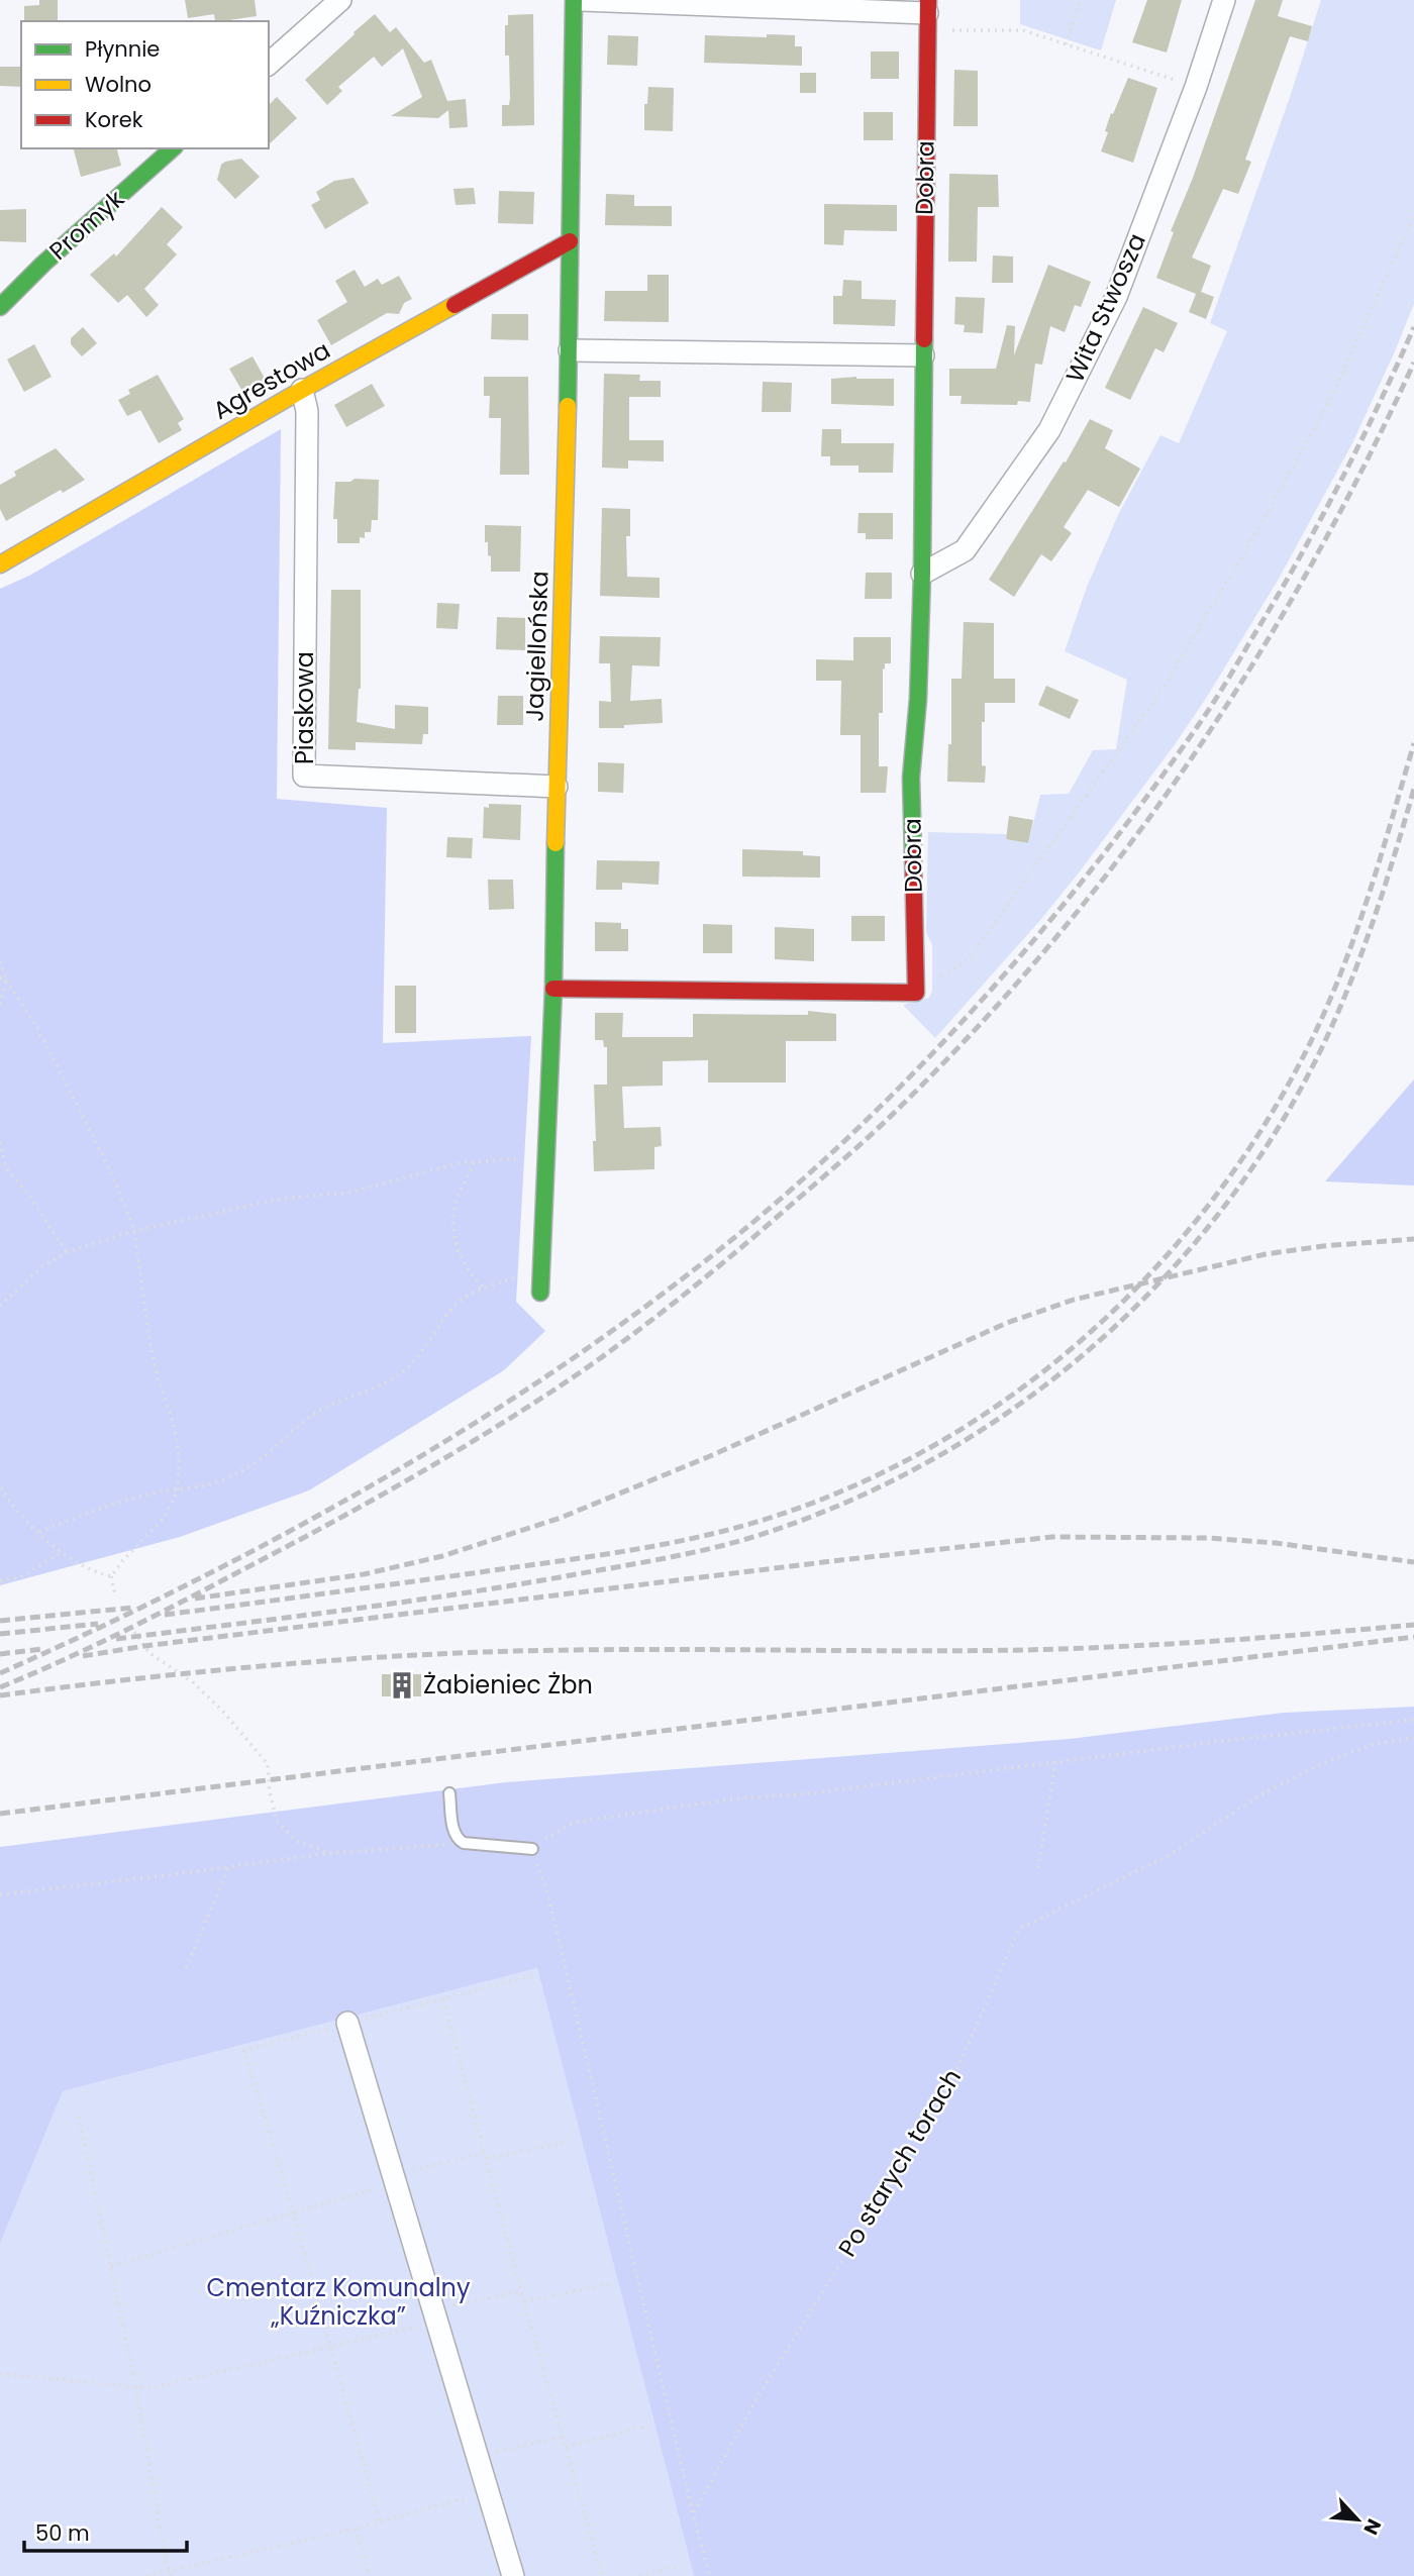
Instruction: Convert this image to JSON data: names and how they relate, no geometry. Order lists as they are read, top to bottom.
{
  "streets": {
    "street": [
      "Dobra",
      "Promyk",
      "Wita Stwosza",
      "Agrestowa",
      "Jagiellońska",
      "Piaskowa"
    ],
    "path": ["Po starych torach"]
  },
  "crossings": [
    ["Dobra", "Wita Stwosza"],
    ["Agrestowa", "Jagiellońska"],
    ["Agrestowa", "Piaskowa"],
    ["Jagiellońska", "Piaskowa"]
  ],
  "parks": ["Cmentarz Komunalny „Kuźniczka”"],
  "places": {
    "building": ["Żabieniec Żbn"]
  },
  "legend": ["Płynnie", "Wolno", "Korek"],
  "scale_bar": "50 m",
  "north": "bottom right"
}
